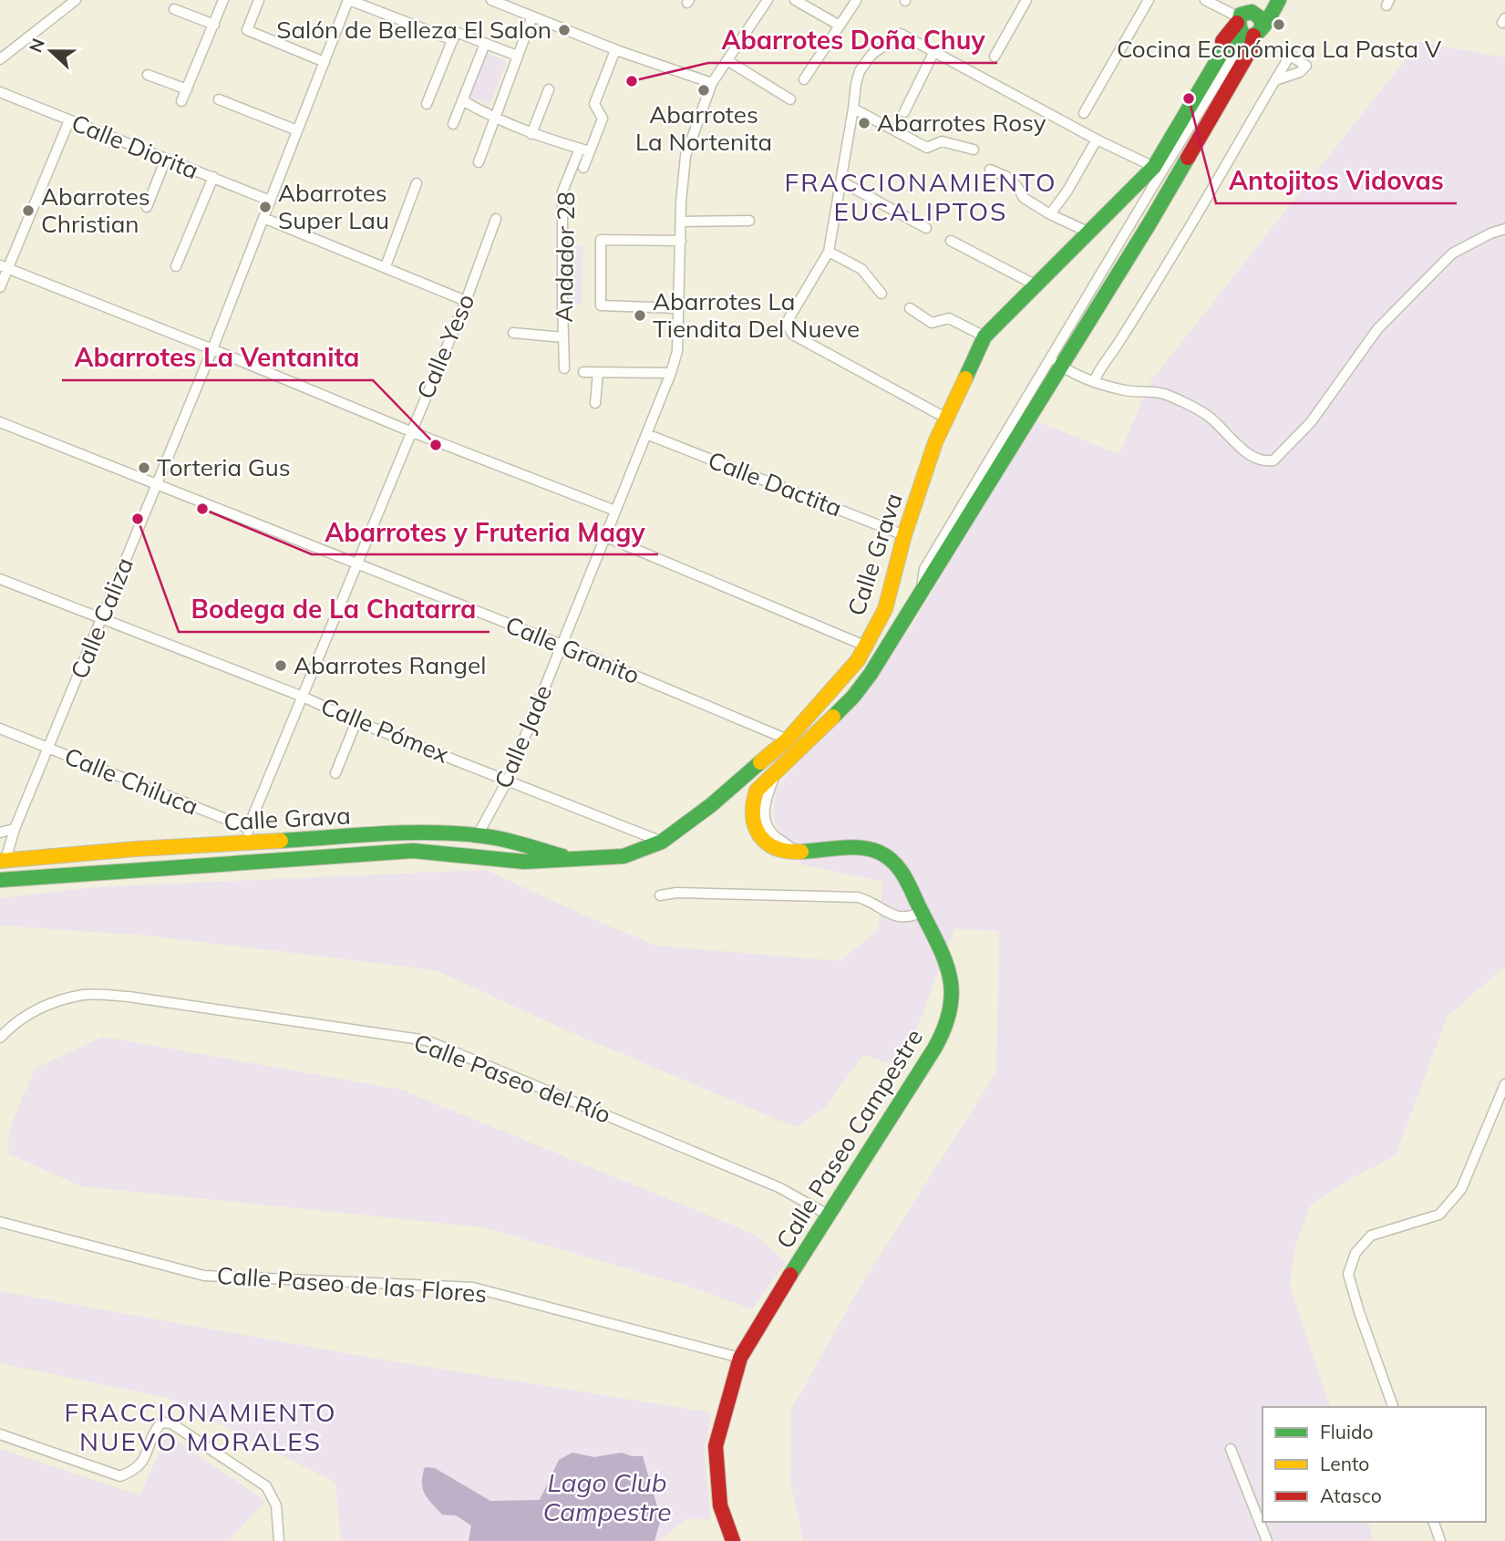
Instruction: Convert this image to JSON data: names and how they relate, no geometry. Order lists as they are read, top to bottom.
{
  "streets": {
    "main road": ["Calle Grava", "Calle Paseo Campestre"],
    "street": [
      "Calle Diorita",
      "Andador 28",
      "Calle Yeso",
      "Calle Dactita",
      "Calle Caliza",
      "Calle Granito",
      "Calle Pómex",
      "Calle Jade",
      "Calle Chiluca",
      "Calle Paseo del Río",
      "Calle Paseo de las Flores"
    ]
  },
  "crossings": [
    ["Calle Diorita", "Calle Caliza"],
    ["Calle Yeso", "Calle Granito"],
    ["Calle Yeso", "Calle Pómex"],
    ["Calle Yeso", "Calle Chiluca"],
    ["Calle Dactita", "Calle Grava"],
    ["Calle Dactita", "Calle Jade"],
    ["Calle Grava", "Calle Caliza"],
    ["Calle Grava", "Calle Granito"],
    ["Calle Grava", "Calle Pómex"],
    ["Calle Grava", "Calle Jade"],
    ["Calle Grava", "Calle Paseo Campestre"],
    ["Calle Caliza", "Calle Granito"],
    ["Calle Caliza", "Calle Pómex"],
    ["Calle Caliza", "Calle Chiluca"],
    ["Calle Granito", "Calle Jade"],
    ["Calle Pómex", "Calle Jade"],
    ["Calle Paseo del Río", "Calle Paseo Campestre"],
    ["Calle Paseo Campestre", "Calle Paseo de las Flores"]
  ],
  "districts": ["FRACCIONAMIENTO EUCALIPTOS", "FRACCIONAMIENTO NUEVO MORALES"],
  "water": ["Lago Club Campestre"],
  "places": [
    "Cocina Económica La Pasta V",
    "Salón de Belleza El Salon",
    "Abarrotes Doña Chuy",
    "Abarrotes La Nortenita",
    "Antojitos Vidovas",
    "Abarrotes Rosy",
    "Abarrotes Super Lau",
    "Abarrotes Christian",
    "Abarrotes La Tiendita Del Nueve",
    "Abarrotes La Ventanita",
    "Torteria Gus",
    "Abarrotes y Fruteria Magy",
    "Bodega de La Chatarra",
    "Abarrotes Rangel"
  ],
  "legend": ["Fluido", "Lento", "Atasco"],
  "north": "left"
}
